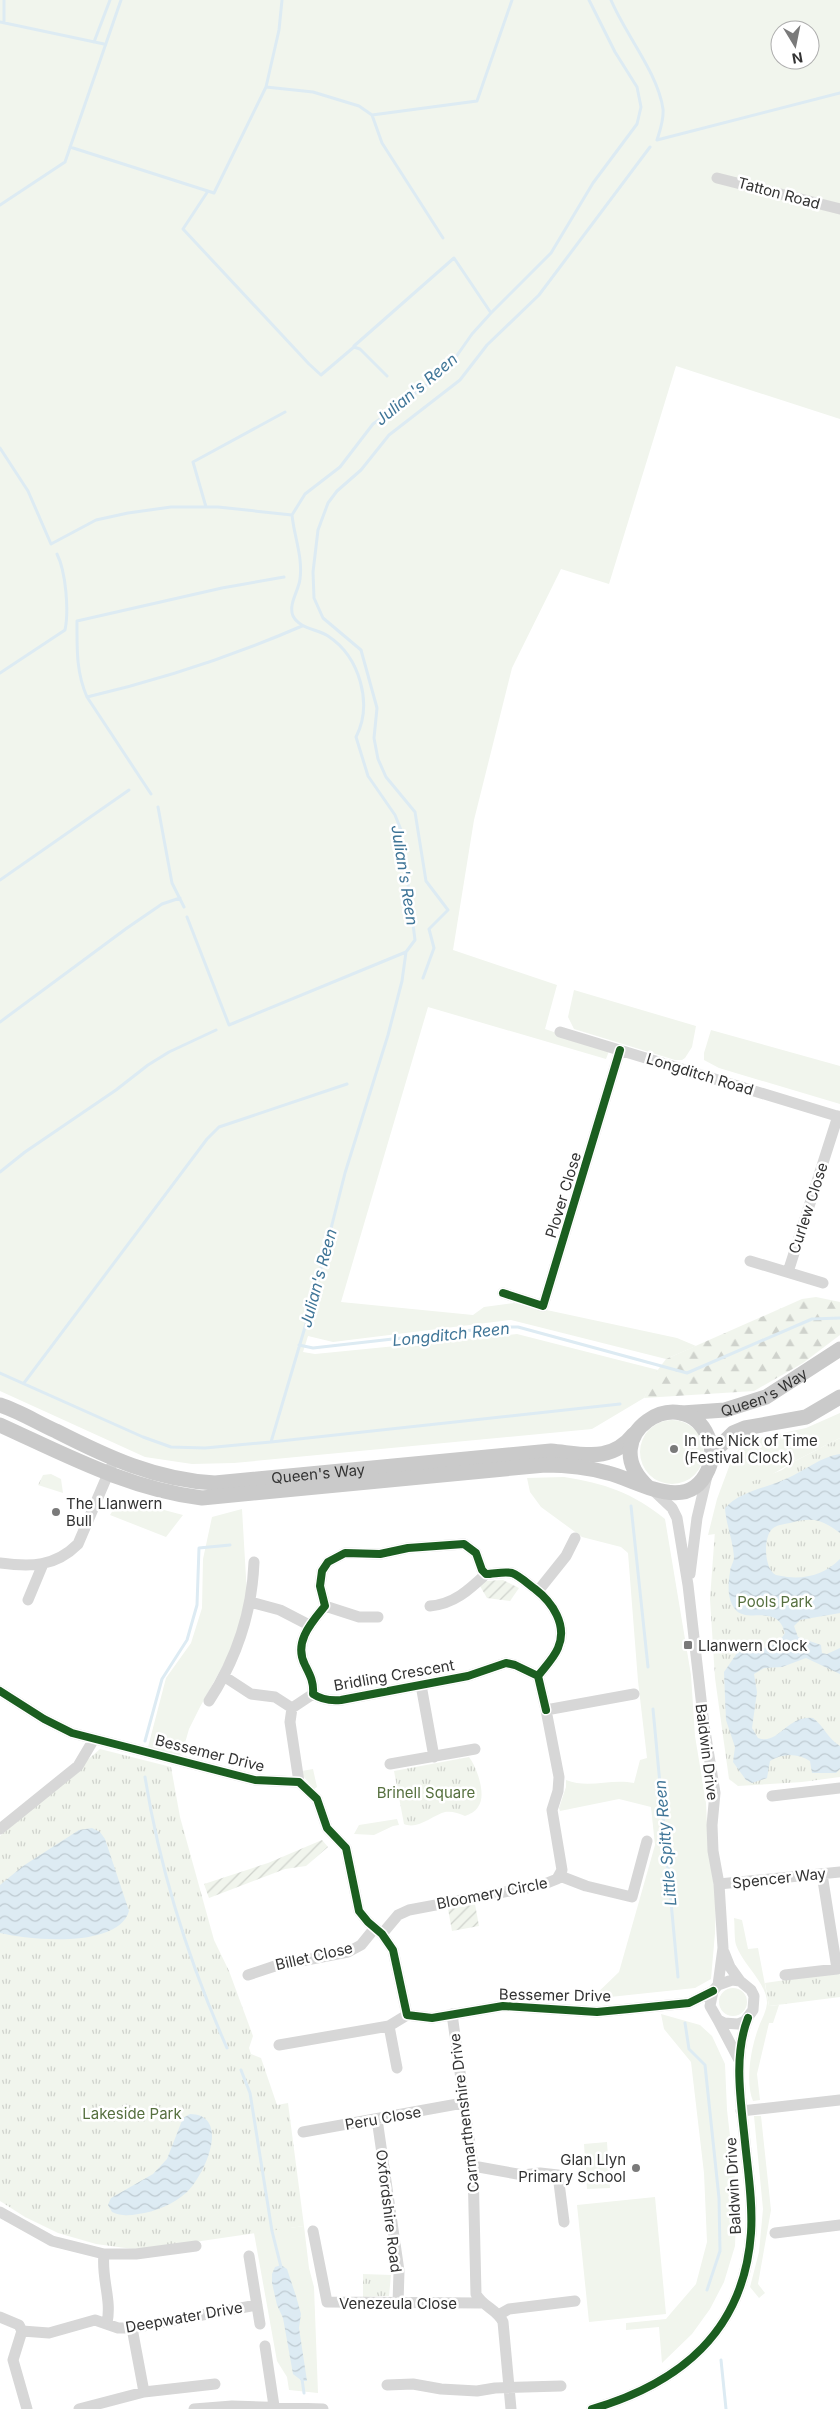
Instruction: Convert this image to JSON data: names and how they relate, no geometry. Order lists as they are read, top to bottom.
{
  "streets": {
    "main road": ["Queen's Way"],
    "street": [
      "Tatton Road",
      "Longditch Road",
      "Plover Close",
      "Curlew Close",
      "Bridling Crescent",
      "Baldwin Drive",
      "Bessemer Drive",
      "Spencer Way",
      "Bloomery Circle",
      "Billet Close",
      "Carmarthenshire Drive",
      "Peru Close",
      "Oxfordshire Road",
      "Venezeula Close",
      "Deepwater Drive"
    ]
  },
  "crossings": [
    ["Longditch Road", "Plover Close"],
    ["Longditch Road", "Curlew Close"],
    ["Baldwin Drive", "Bessemer Drive"],
    ["Baldwin Drive", "Spencer Way"],
    ["Bessemer Drive", "Carmarthenshire Drive"],
    ["Bloomery Circle", "Billet Close"],
    ["Carmarthenshire Drive", "Peru Close"],
    ["Carmarthenshire Drive", "Venezeula Close"],
    ["Peru Close", "Oxfordshire Road"],
    ["Oxfordshire Road", "Venezeula Close"]
  ],
  "water": ["Julian's Reen", "Longditch Reen", "Little Spitty Reen"],
  "parks": ["Pools Park", "Brinell Square", "Lakeside Park"],
  "places": {
    "other": ["In the Nick of Time (Festival Clock)", "The Llanwern Bull", "Glan Llyn Primary School"],
    "transit": ["Llanwern Clock"]
  },
  "north": "bottom"
}
